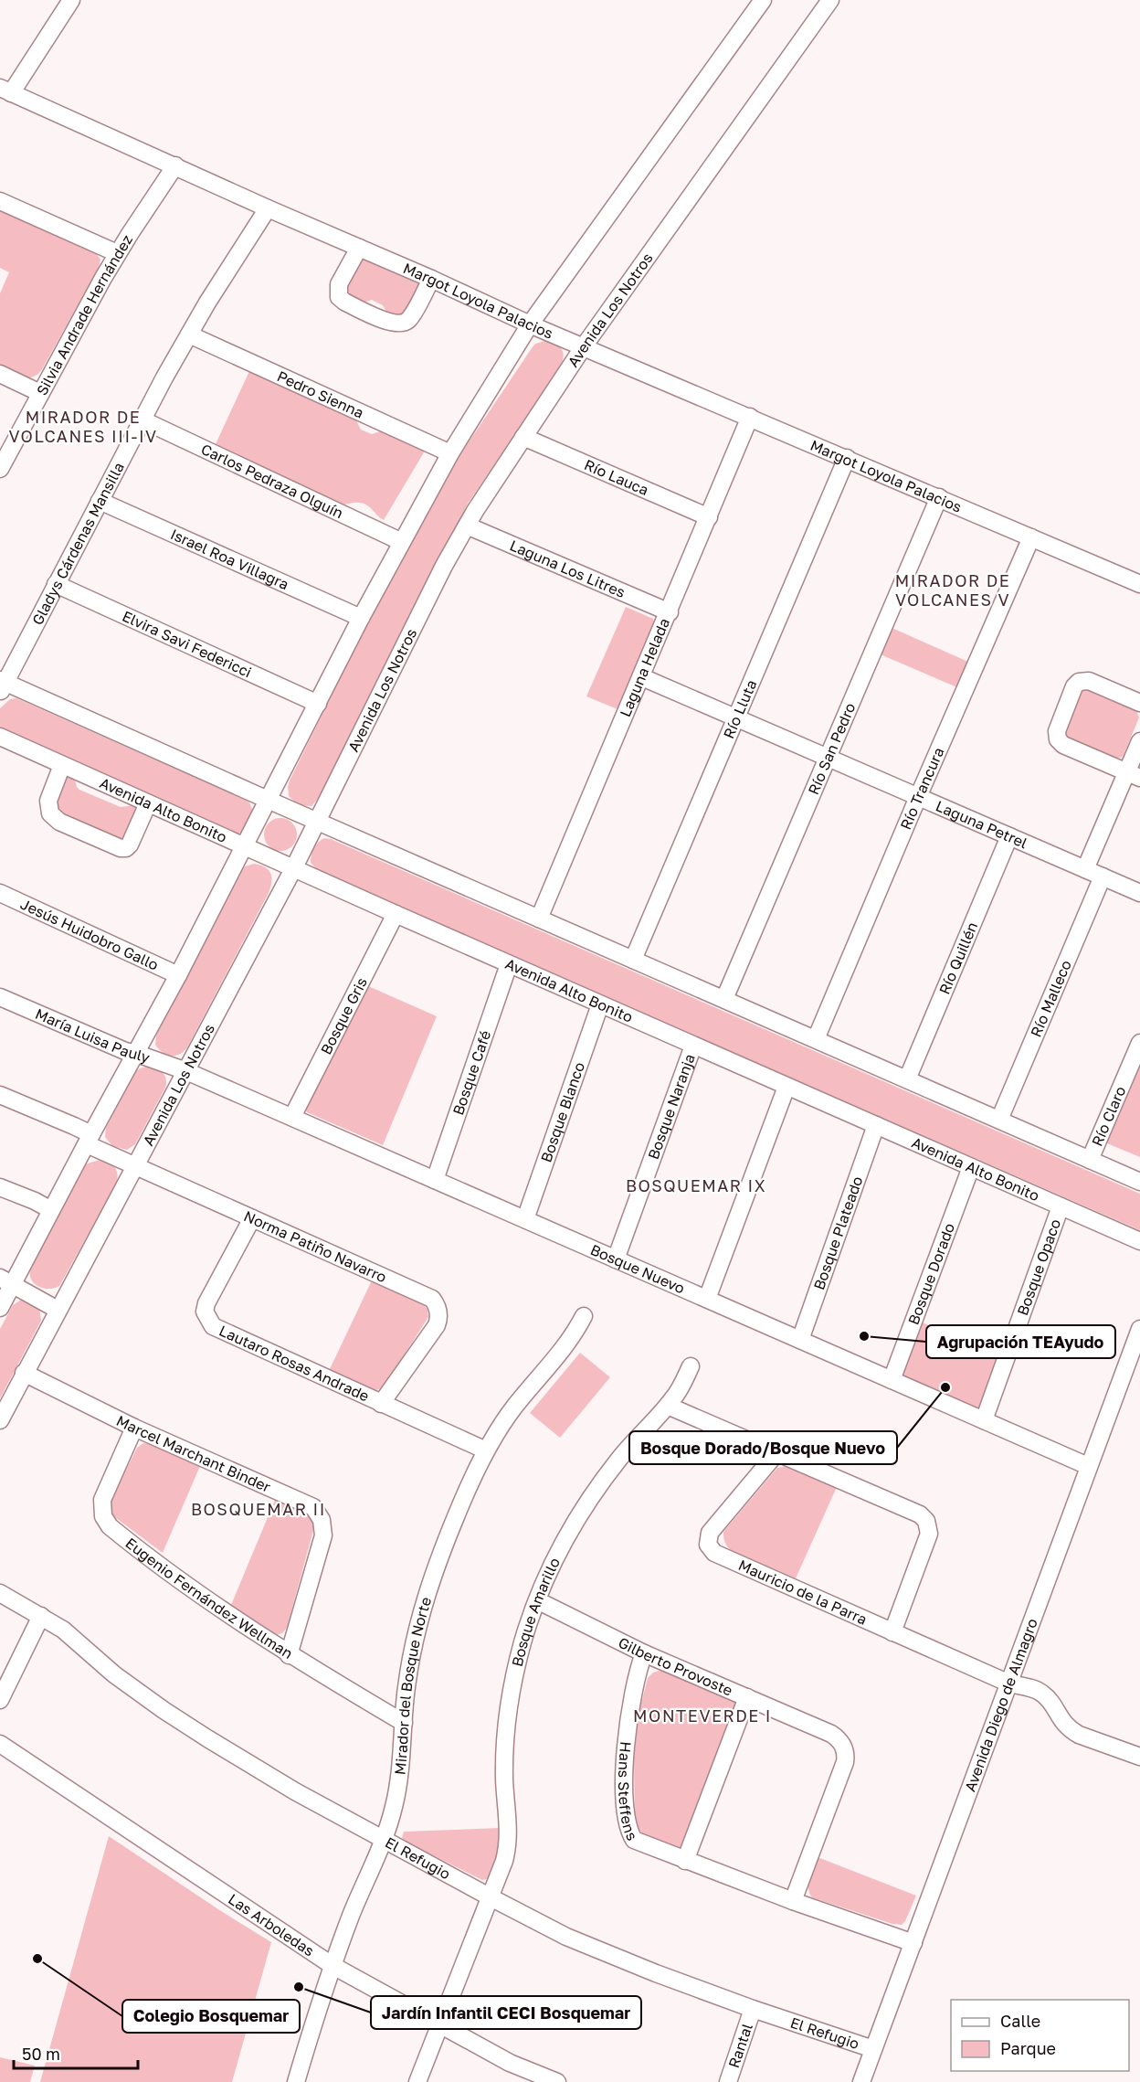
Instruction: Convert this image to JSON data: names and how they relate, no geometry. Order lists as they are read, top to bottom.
{
  "streets": {
    "street": [
      "Margot Loyola Palacios",
      "Avenida Los Notros",
      "Silvia Andrade Hernández",
      "Pedro Sienna",
      "Río Lauca",
      "Carlos Pedraza Olguín",
      "Gladys Cárdenas Mansilla",
      "Israel Roa Villagra",
      "Laguna Los Litres",
      "Elvira Savi Federicci",
      "Laguna Helada",
      "Río Lluta",
      "Río San Pedro",
      "Río Trancura",
      "Avenida Alto Bonito",
      "Laguna Petrel",
      "Jesús Huidobro Gallo",
      "Río Quillén",
      "Río Malleco",
      "Bosque Gris",
      "María Luisa Pauly",
      "Bosque Café",
      "Bosque Naranja",
      "Bosque Blanco",
      "Río Claro",
      "Bosque Plateado",
      "Norma Patiño Navarro",
      "Bosque Opaco",
      "Bosque Nuevo",
      "Bosque Dorado",
      "Lautaro Rosas Andrade",
      "Marcel Marchant Binder",
      "Mauricio de la Parra",
      "Eugenio Fernández Wellman",
      "Bosque Amarillo",
      "Gilberto Provoste",
      "Mirador del Bosque Norte",
      "Avenida Diego de Almagro",
      "Hans Steffens",
      "El Refugio",
      "Las Arboledas",
      "Rantal"
    ]
  },
  "crossings": [
    ["Margot Loyola Palacios", "Avenida Los Notros"],
    ["Margot Loyola Palacios", "Silvia Andrade Hernández"],
    ["Margot Loyola Palacios", "Gladys Cárdenas Mansilla"],
    ["Margot Loyola Palacios", "Laguna Helada"],
    ["Margot Loyola Palacios", "Río Lluta"],
    ["Margot Loyola Palacios", "Río San Pedro"],
    ["Margot Loyola Palacios", "Río Trancura"],
    ["Avenida Los Notros", "Río Lauca"],
    ["Avenida Los Notros", "Laguna Los Litres"],
    ["Avenida Los Notros", "Avenida Alto Bonito"],
    ["Avenida Los Notros", "María Luisa Pauly"],
    ["Avenida Los Notros", "Norma Patiño Navarro"],
    ["Avenida Los Notros", "Bosque Nuevo"],
    ["Avenida Los Notros", "Marcel Marchant Binder"],
    ["Pedro Sienna", "Gladys Cárdenas Mansilla"],
    ["Río Lauca", "Laguna Helada"],
    ["Carlos Pedraza Olguín", "Gladys Cárdenas Mansilla"],
    ["Gladys Cárdenas Mansilla", "Israel Roa Villagra"],
    ["Gladys Cárdenas Mansilla", "Elvira Savi Federicci"],
    ["Laguna Los Litres", "Laguna Helada"],
    ["Laguna Helada", "Laguna Petrel"],
    ["Río Lluta", "Laguna Petrel"],
    ["Río San Pedro", "Laguna Petrel"],
    ["Río Trancura", "Laguna Petrel"],
    ["Avenida Alto Bonito", "Bosque Gris"],
    ["Avenida Alto Bonito", "Bosque Café"],
    ["Avenida Alto Bonito", "Bosque Naranja"],
    ["Avenida Alto Bonito", "Bosque Blanco"],
    ["Avenida Alto Bonito", "Bosque Plateado"],
    ["Avenida Alto Bonito", "Bosque Opaco"],
    ["Avenida Alto Bonito", "Bosque Dorado"],
    ["Laguna Petrel", "Río Quillén"],
    ["Laguna Petrel", "Río Malleco"],
    ["Bosque Gris", "Bosque Nuevo"],
    ["María Luisa Pauly", "Bosque Nuevo"],
    ["Bosque Café", "Bosque Nuevo"],
    ["Bosque Naranja", "Bosque Nuevo"],
    ["Bosque Blanco", "Bosque Nuevo"],
    ["Bosque Plateado", "Bosque Nuevo"],
    ["Norma Patiño Navarro", "Lautaro Rosas Andrade"],
    ["Bosque Opaco", "Bosque Nuevo"],
    ["Bosque Nuevo", "Bosque Dorado"],
    ["Bosque Nuevo", "Avenida Diego de Almagro"],
    ["Lautaro Rosas Andrade", "Mirador del Bosque Norte"],
    ["Marcel Marchant Binder", "Eugenio Fernández Wellman"],
    ["Mauricio de la Parra", "Avenida Diego de Almagro"],
    ["Eugenio Fernández Wellman", "Mirador del Bosque Norte"],
    ["Bosque Amarillo", "Gilberto Provoste"],
    ["Bosque Amarillo", "El Refugio"],
    ["Bosque Amarillo", "Las Arboledas"],
    ["Gilberto Provoste", "Hans Steffens"],
    ["Mirador del Bosque Norte", "El Refugio"],
    ["Mirador del Bosque Norte", "Las Arboledas"],
    ["Avenida Diego de Almagro", "Hans Steffens"],
    ["Avenida Diego de Almagro", "El Refugio"],
    ["El Refugio", "Rantal"]
  ],
  "districts": [
    "MIRADOR DE VOLCANES III-IV",
    "MIRADOR DE VOLCANES V",
    "BOSQUEMAR IX",
    "BOSQUEMAR II",
    "MONTEVERDE I"
  ],
  "places": [
    "Agrupación TEAyudo",
    "Bosque Dorado/Bosque Nuevo",
    "Colegio Bosquemar",
    "Jardín Infantil CECI Bosquemar"
  ],
  "legend": ["Calle", "Parque"],
  "scale_bar": "50 m"
}
